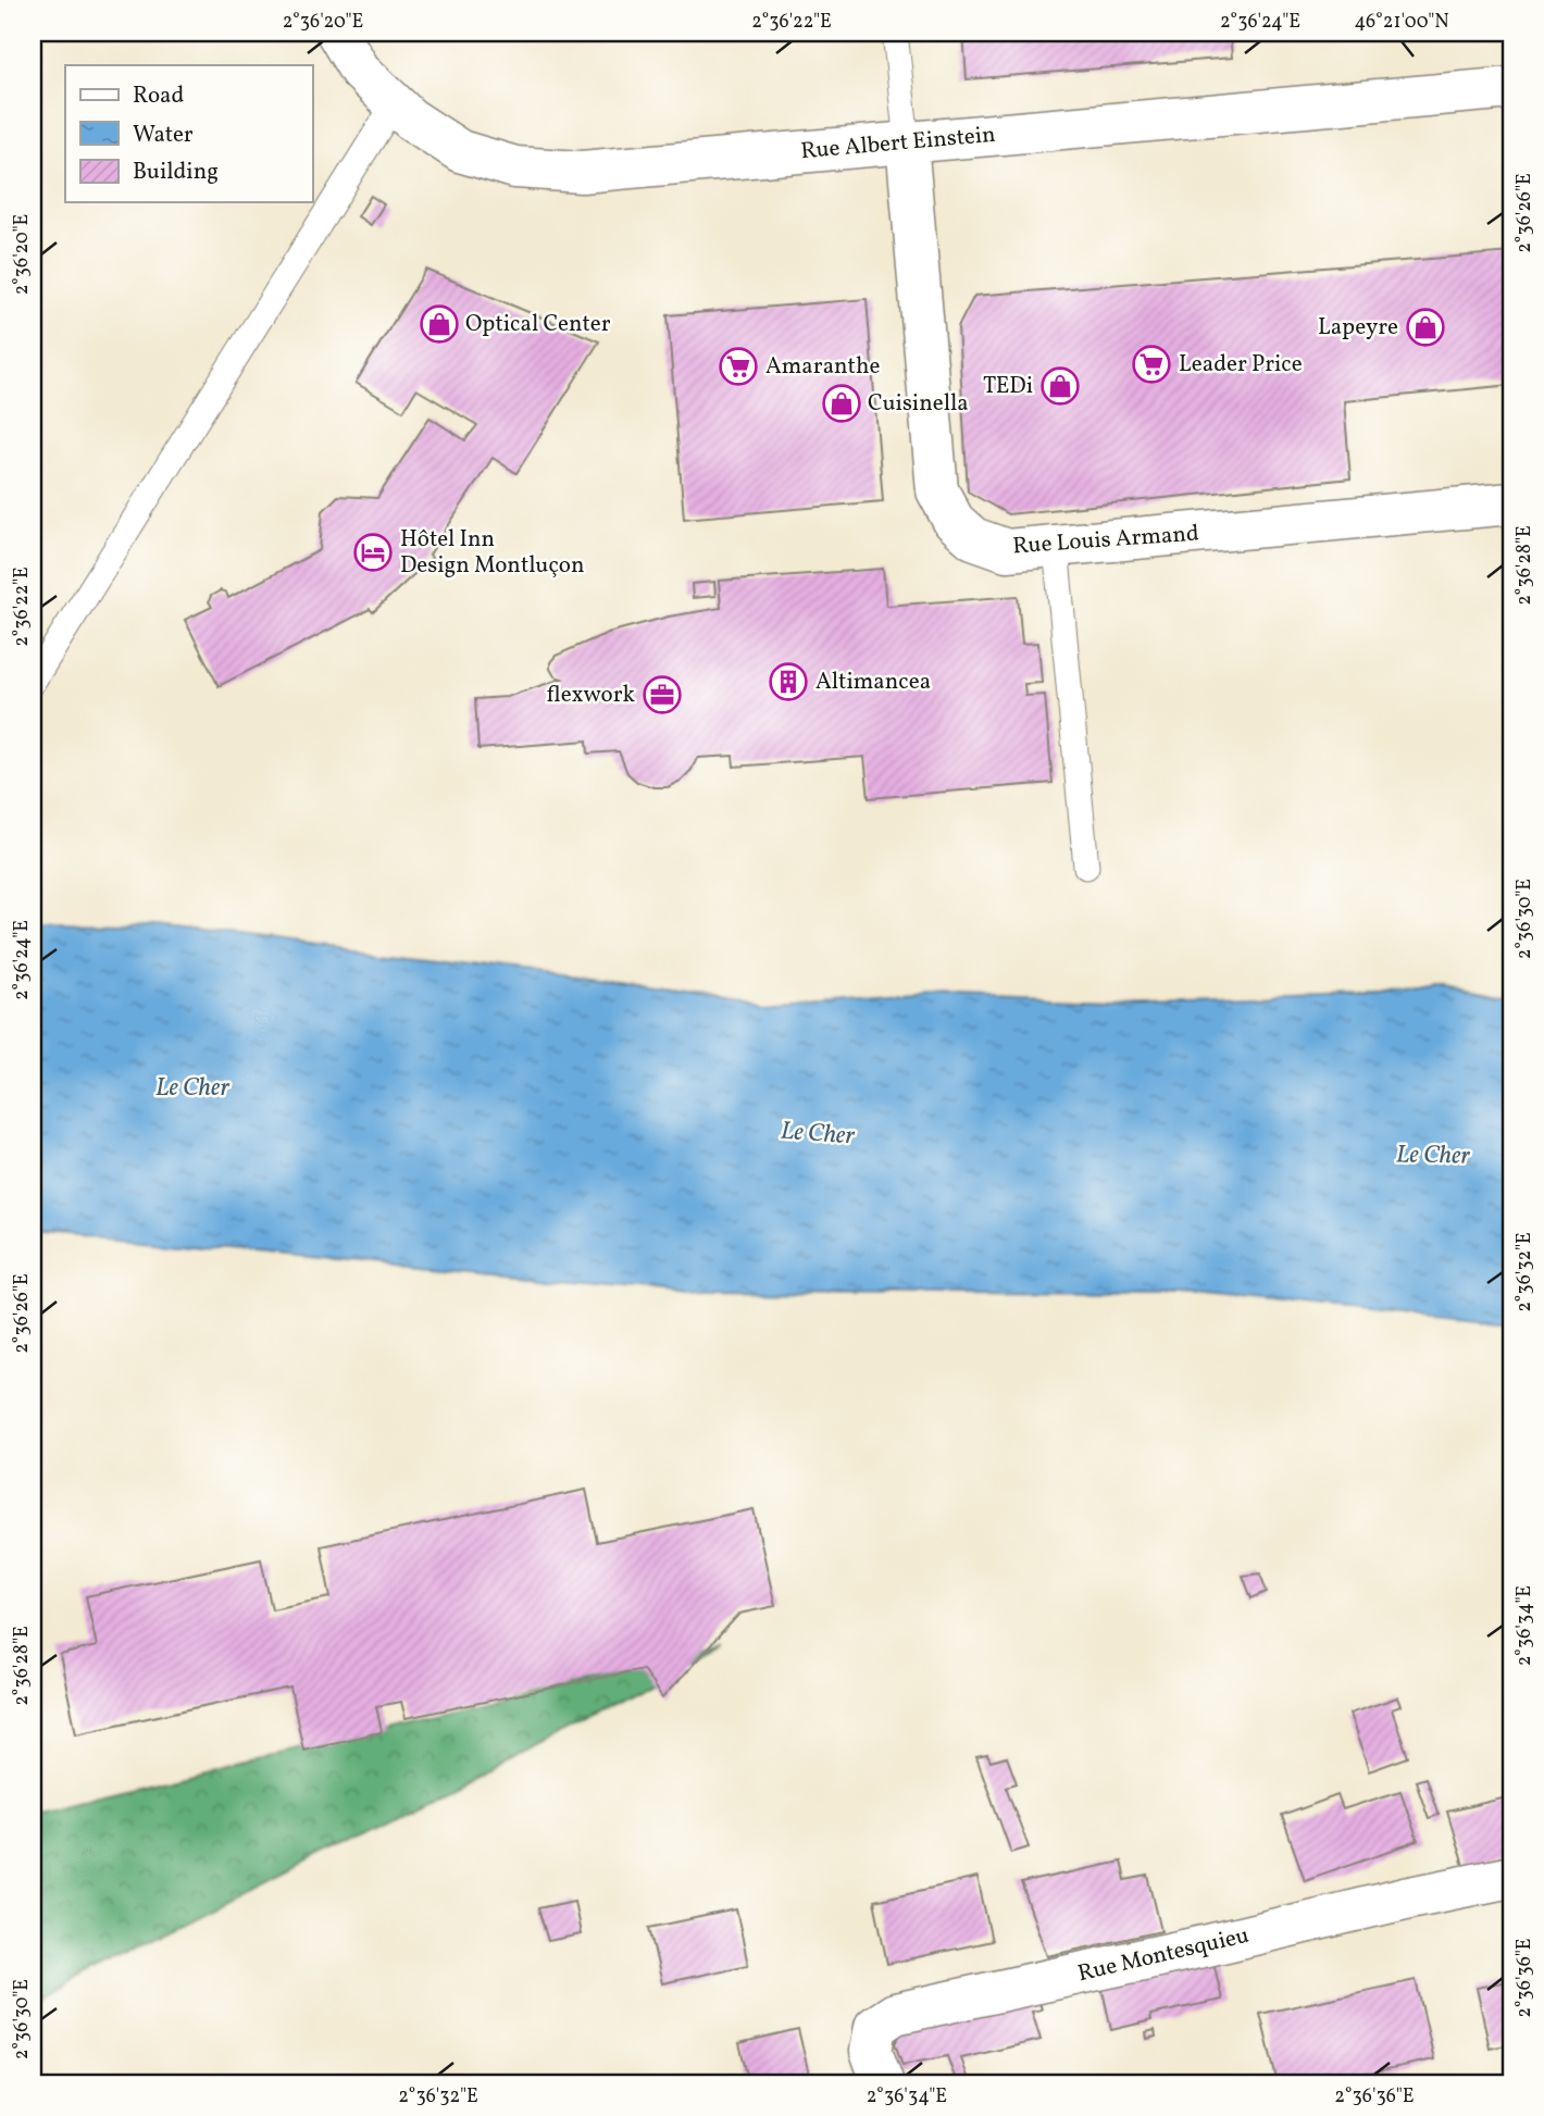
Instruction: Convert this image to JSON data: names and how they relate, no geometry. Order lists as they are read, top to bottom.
{
  "streets": {
    "street": ["Rue Albert Einstein", "Rue Louis Armand", "Rue Montesquieu"]
  },
  "crossings": [
    ["Rue Albert Einstein", "Rue Louis Armand"]
  ],
  "water": ["Le Cher"],
  "places": {
    "shop": [
      "Optical Center",
      "Lapeyre",
      "TEDi",
      "Cuisinella"
    ],
    "supermarket": ["Leader Price", "Amaranthe"],
    "hotel": ["Hôtel Inn Design Montluçon"],
    "building": ["Altimancea"],
    "office": ["flexwork"]
  },
  "legend": ["Road", "Water", "Building"],
  "coordinates": [
    "2°36'20\"E",
    "2°36'22\"E",
    "2°36'24\"E",
    "46°21'00\"N",
    "2°36'26\"E",
    "2°36'28\"E",
    "2°36'30\"E",
    "2°36'32\"E",
    "2°36'34\"E",
    "2°36'36\"E"
  ]
}
